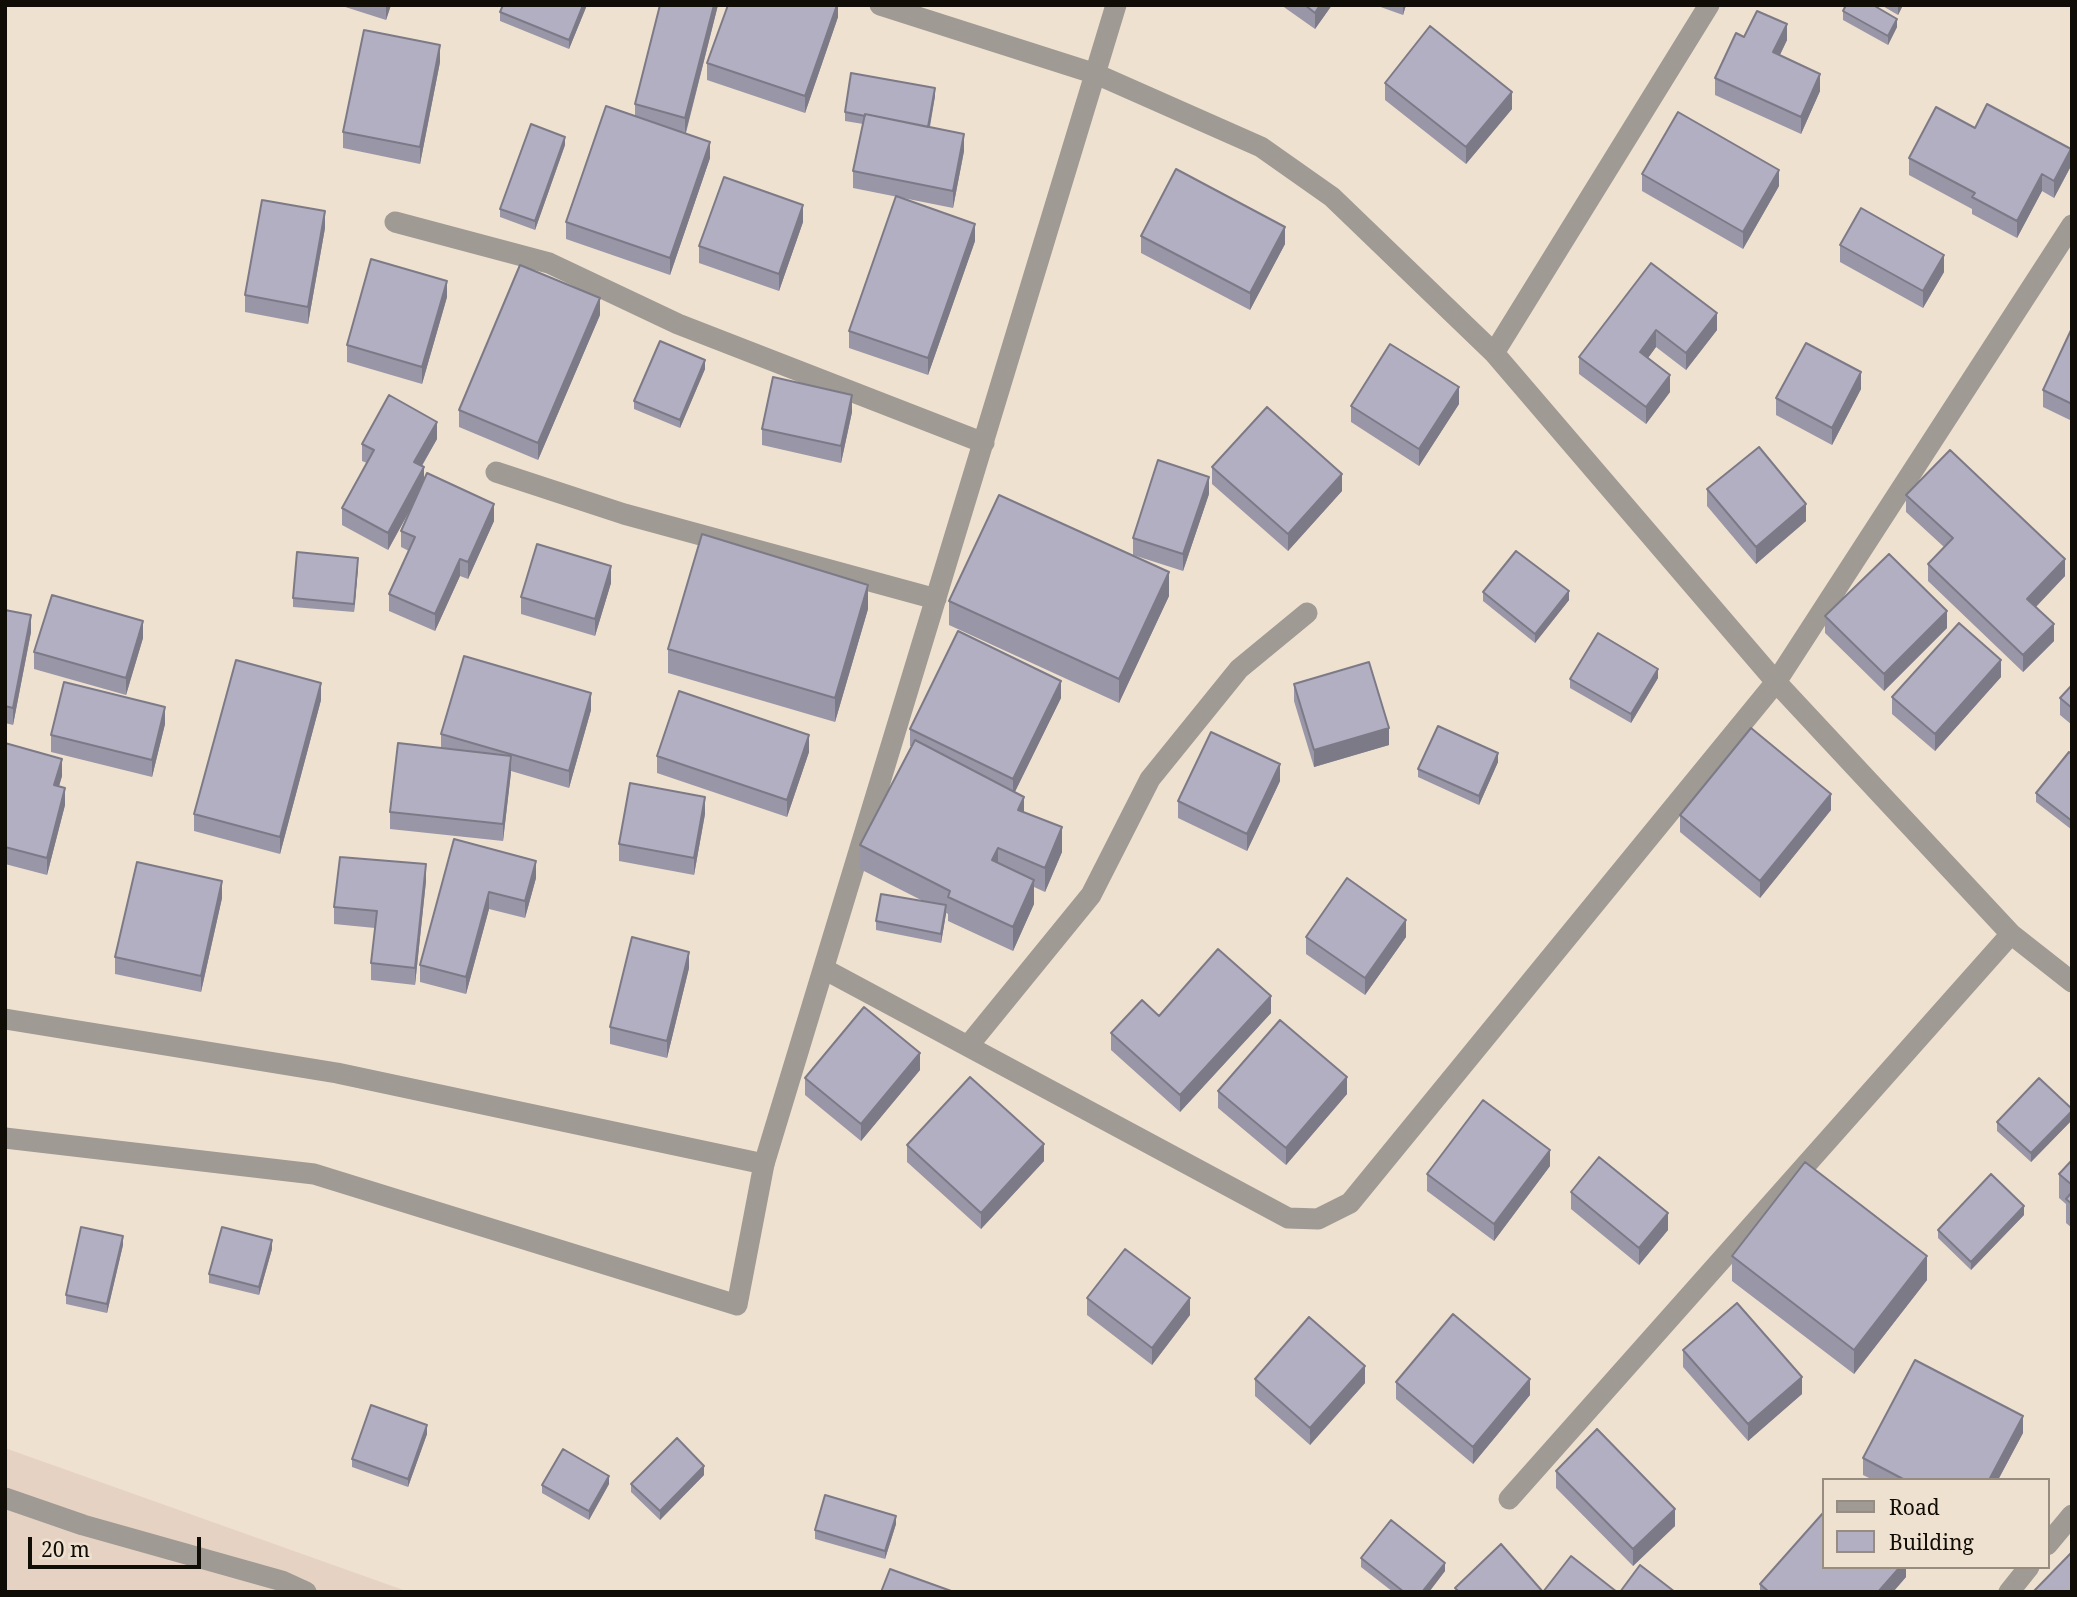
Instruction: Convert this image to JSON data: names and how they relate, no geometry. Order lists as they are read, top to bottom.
{
  "legend": ["Road", "Building"],
  "scale_bar": "20 m"
}
